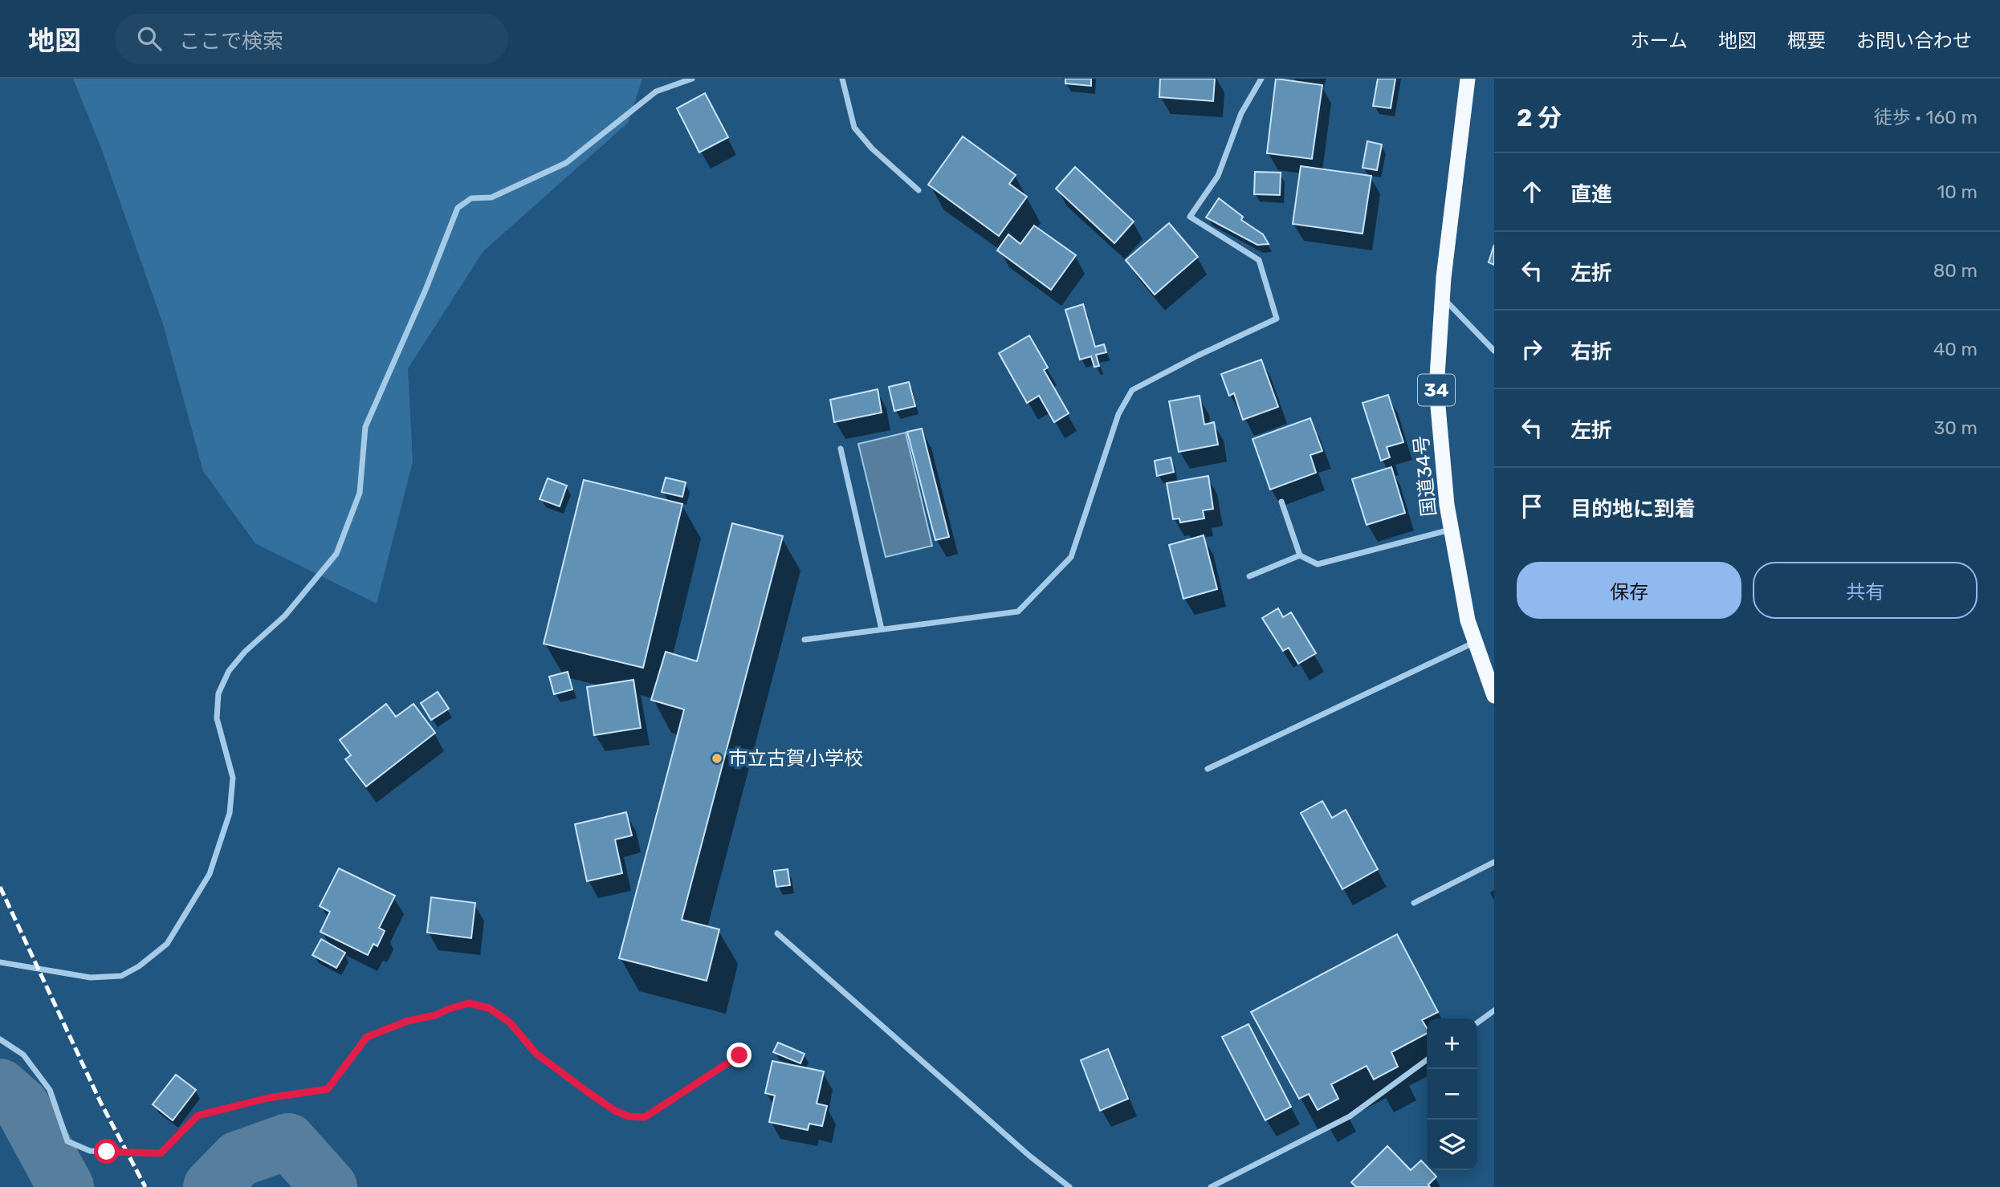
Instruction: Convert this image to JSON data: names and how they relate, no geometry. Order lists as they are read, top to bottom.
{
  "streets": {
    "highway": ["34", "国道34号"]
  },
  "places": ["市立古賀小学校"],
  "page": {
    "header": "地図",
    "search": "ここで検索",
    "nav": [
      "ホーム",
      "地図",
      "概要",
      "お問い合わせ"
    ],
    "heading": ["2 分", "徒歩 · 160 m"],
    "list": [
      ["直進", "10 m"],
      ["左折", "80 m"],
      ["右折", "40 m"],
      ["左折", "30 m"],
      "目的地に到着"
    ],
    "buttons": ["保存", "共有"],
    "map_buttons": ["+", "−"]
  }
}
